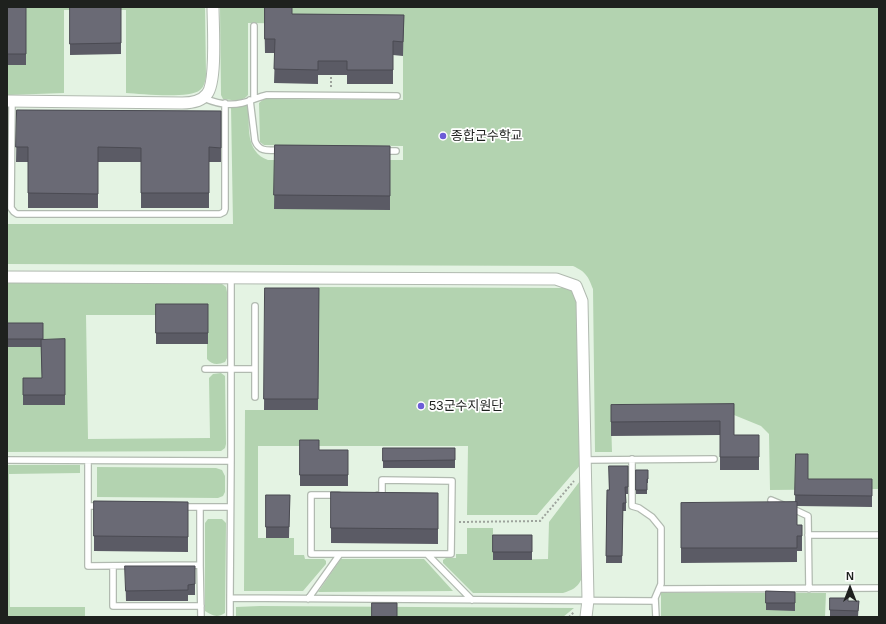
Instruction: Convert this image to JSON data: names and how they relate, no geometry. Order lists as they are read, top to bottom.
{
  "places": ["종합군수학교", "53군수지원단"],
  "north": "top"
}
